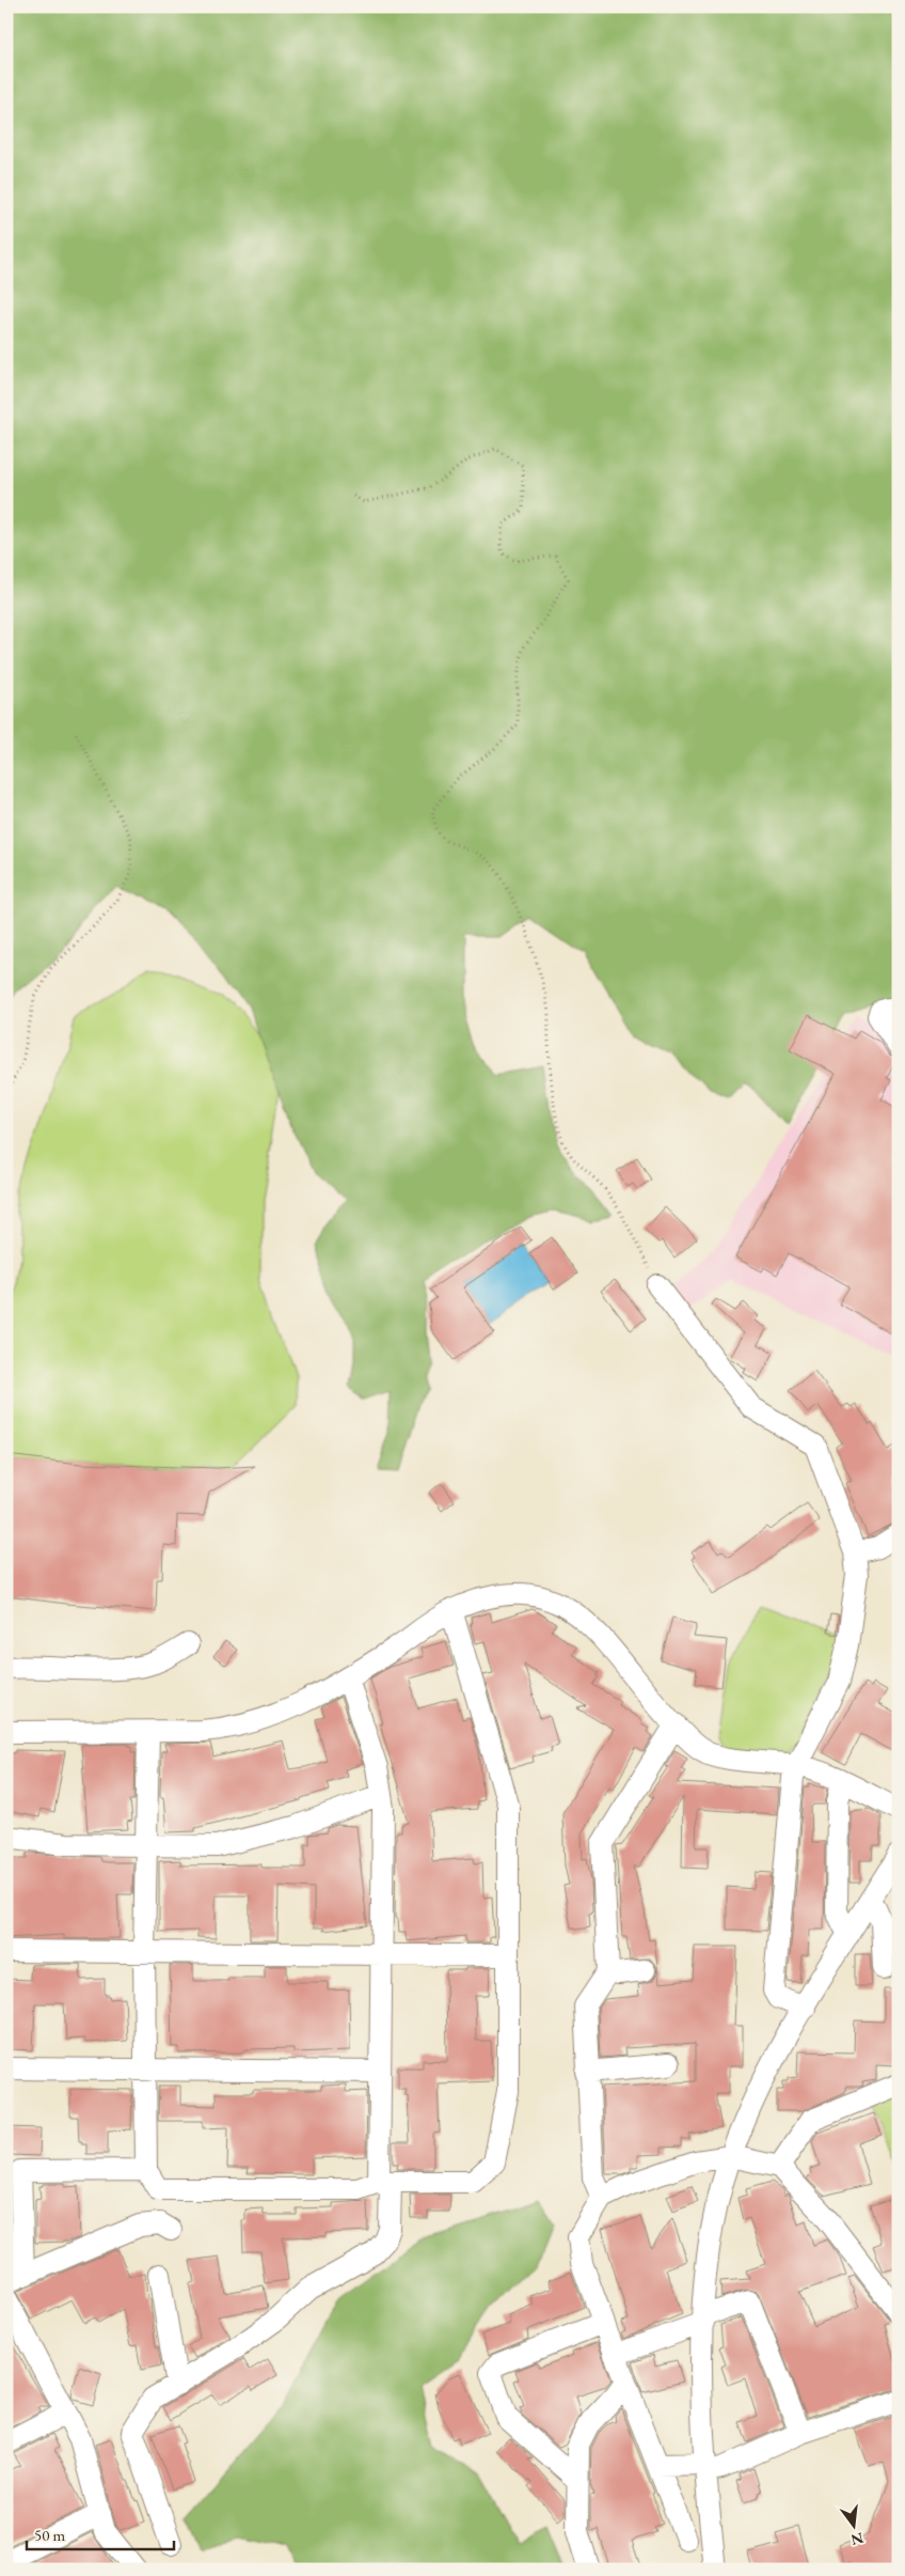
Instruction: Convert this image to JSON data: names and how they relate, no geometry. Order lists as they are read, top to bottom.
{
  "scale_bar": "50 m",
  "north": "bottom"
}
